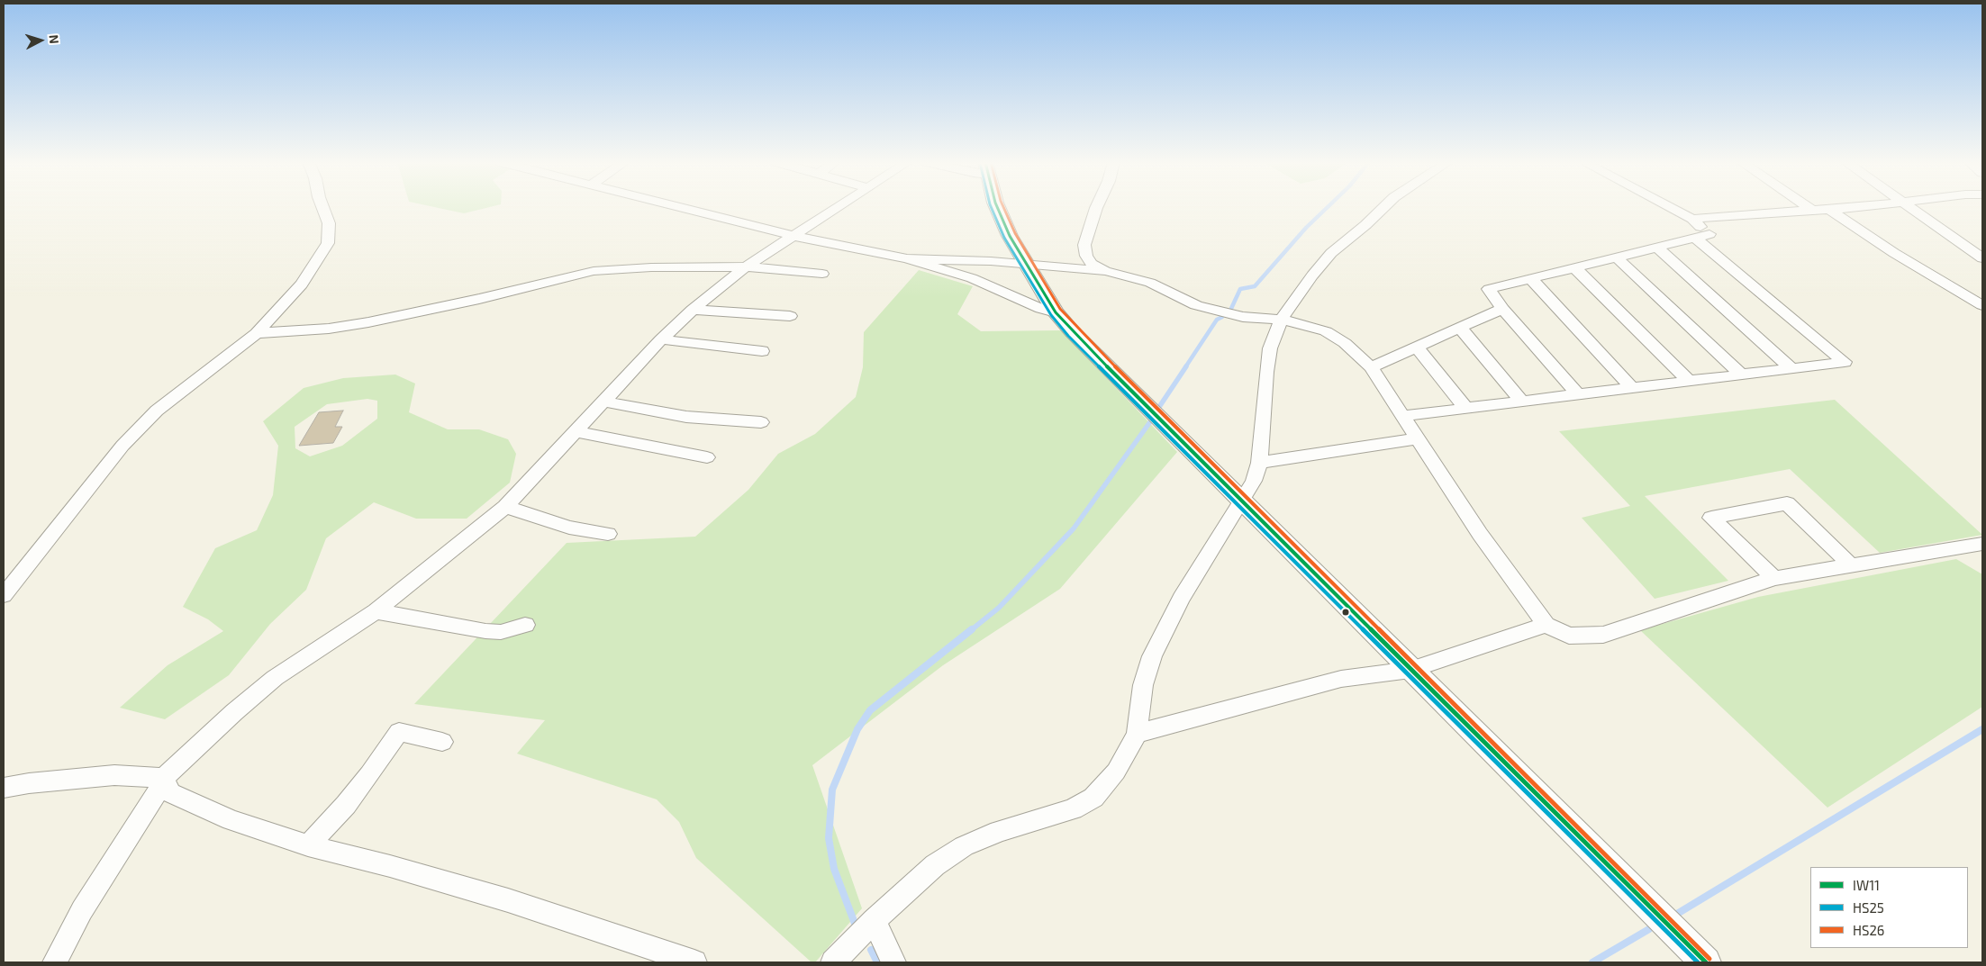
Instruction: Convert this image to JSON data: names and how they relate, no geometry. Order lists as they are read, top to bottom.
{
  "lines": ["transit line IW11", "transit line HS25", "transit line HS26"],
  "legend": ["IW11", "HS25", "HS26"],
  "north": "right"
}
